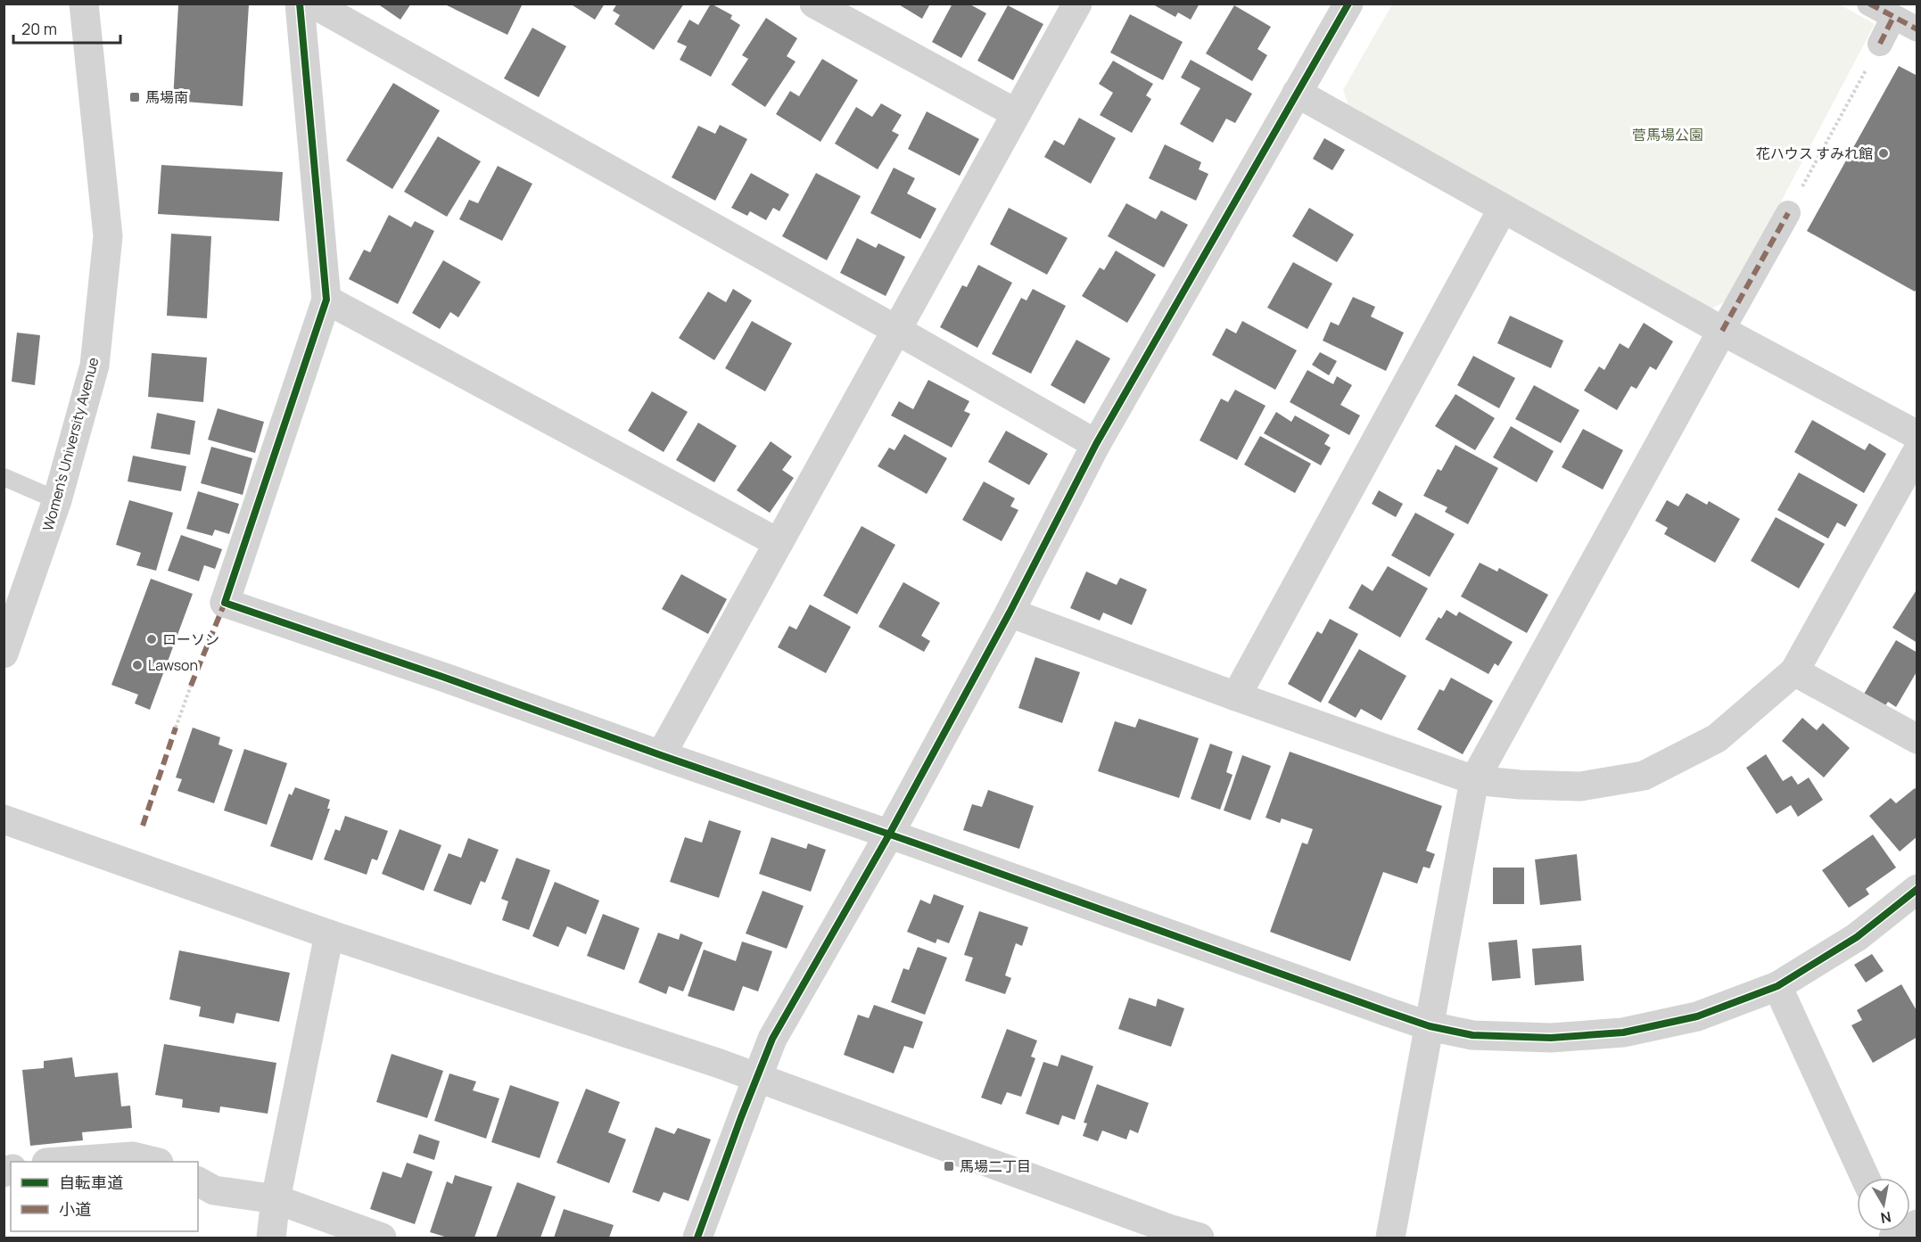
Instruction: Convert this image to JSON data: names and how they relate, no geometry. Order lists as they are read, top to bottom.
{
  "streets": {
    "street": ["Women's University Avenue"]
  },
  "parks": ["菅馬場公園"],
  "places": {
    "transit": ["馬場南", "馬場二丁目"],
    "other": ["花ハウス すみれ館", "ローソン", "Lawson"]
  },
  "legend": ["自転車道", "小道"],
  "scale_bar": "20 m",
  "north": "bottom"
}
